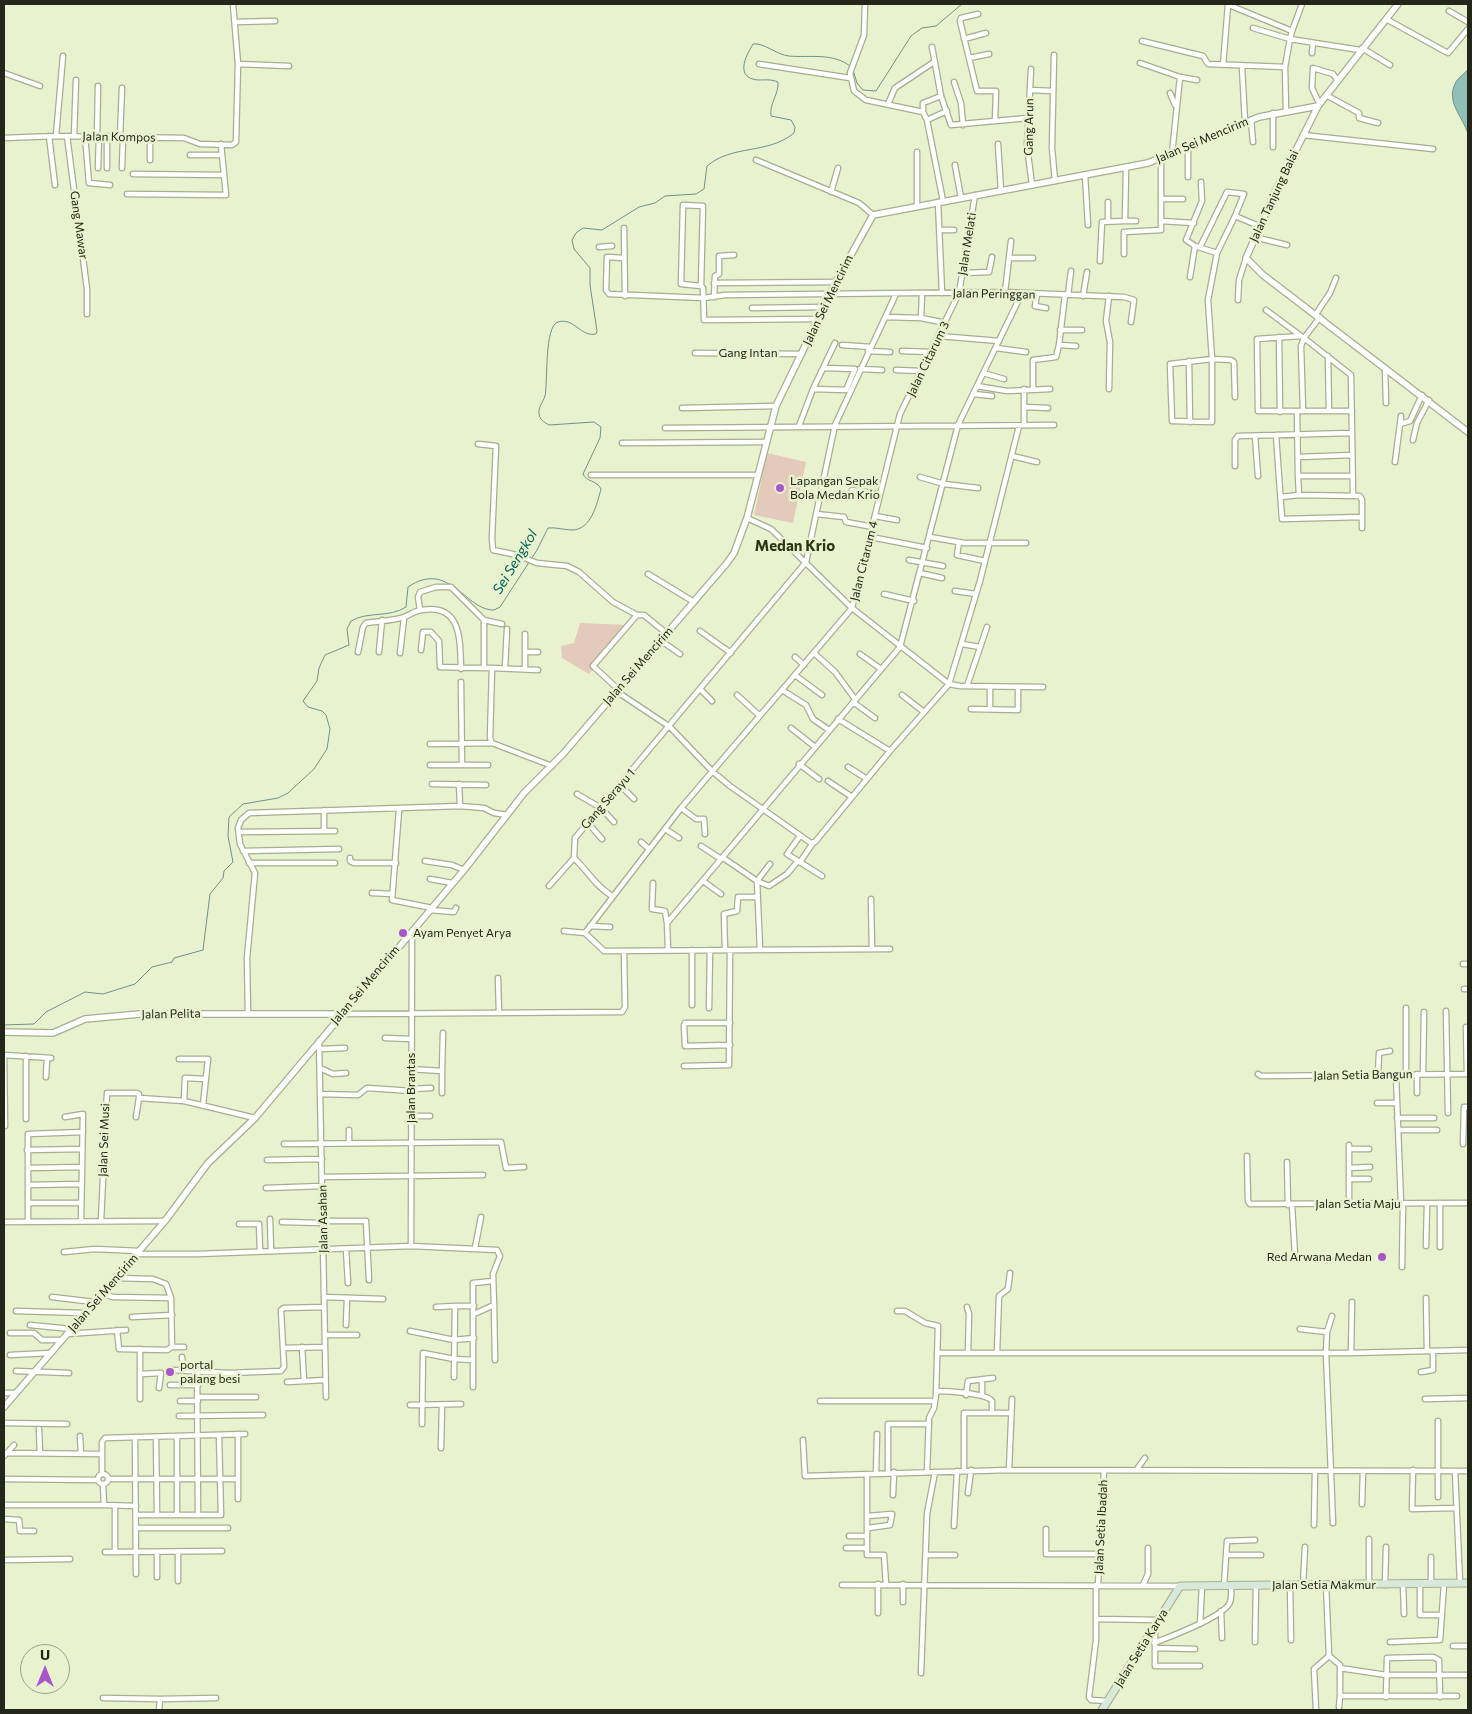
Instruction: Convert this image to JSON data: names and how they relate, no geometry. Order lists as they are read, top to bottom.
{
  "streets": {
    "main road": ["Jalan Setia Makmur", "Jalan Setia Karya"],
    "street": [
      "Gang Arun",
      "Jalan Kompos",
      "Jalan Sei Mencirim",
      "Jalan Tanjung Balai",
      "Gang Mawar",
      "Jalan Melati",
      "Jalan Peringgan",
      "Gang Intan",
      "Jalan Citarum 3",
      "Jalan Citarum 4",
      "Gang Serayu 1",
      "Jalan Pelita",
      "Jalan Setia Bangun",
      "Jalan Brantas",
      "Jalan Sei Musi",
      "Jalan Setia Maju",
      "Jalan Asahan",
      "Jalan Setia Ibadah"
    ]
  },
  "crossings": [
    ["Gang Arun", "Jalan Sei Mencirim"],
    ["Jalan Kompos", "Gang Mawar"],
    ["Jalan Sei Mencirim", "Jalan Tanjung Balai"],
    ["Jalan Sei Mencirim", "Jalan Melati"],
    ["Jalan Sei Mencirim", "Jalan Peringgan"],
    ["Jalan Sei Mencirim", "Gang Intan"],
    ["Jalan Sei Mencirim", "Jalan Pelita"],
    ["Jalan Sei Mencirim", "Jalan Brantas"],
    ["Jalan Sei Mencirim", "Jalan Sei Musi"],
    ["Jalan Sei Mencirim", "Jalan Asahan"],
    ["Jalan Melati", "Jalan Peringgan"],
    ["Jalan Melati", "Jalan Citarum 3"],
    ["Jalan Peringgan", "Jalan Citarum 3"],
    ["Jalan Citarum 3", "Jalan Citarum 4"],
    ["Jalan Setia Ibadah", "Jalan Setia Karya"],
    ["Jalan Setia Makmur", "Jalan Setia Karya"]
  ],
  "districts": ["Medan Krio"],
  "water": ["Sei Sengkol"],
  "places": [
    "Lapangan Sepak Bola Medan Krio",
    "Ayam Penyet Arya",
    "Red Arwana Medan",
    "portal palang besi"
  ],
  "north": "top"
}
